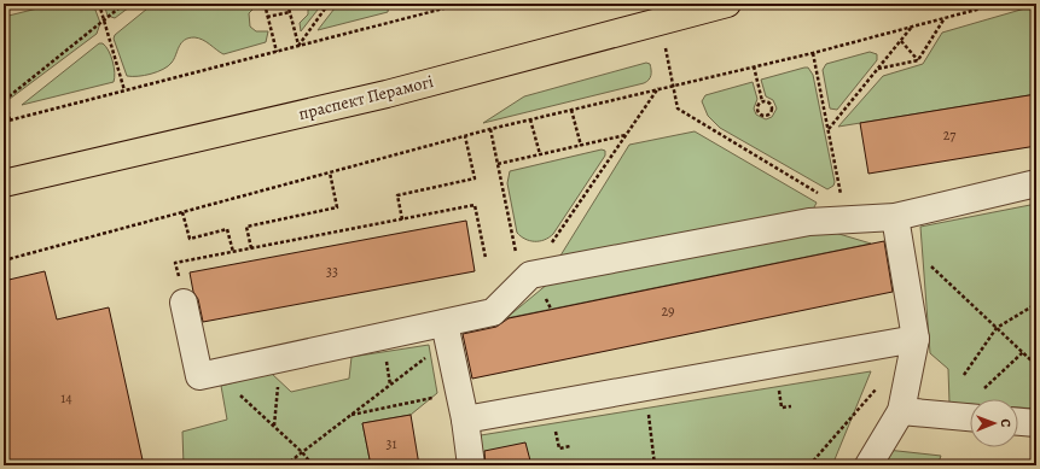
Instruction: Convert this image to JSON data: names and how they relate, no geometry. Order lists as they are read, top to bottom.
{
  "streets": {
    "main road": ["праспект Перамогі"]
  },
  "house_numbers": [
    "27",
    "33",
    "29",
    "14",
    "31"
  ],
  "north": "right"
}
